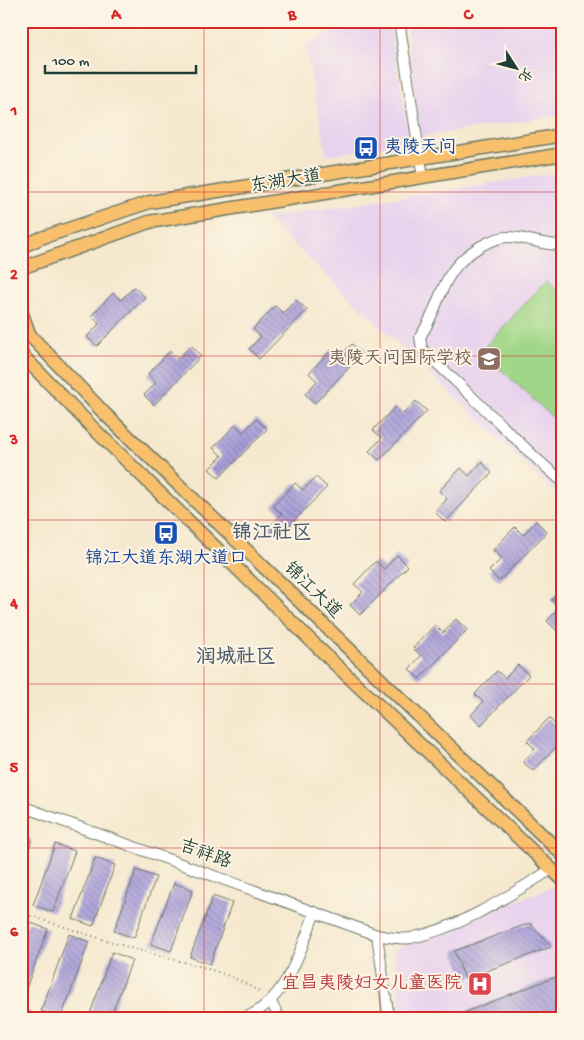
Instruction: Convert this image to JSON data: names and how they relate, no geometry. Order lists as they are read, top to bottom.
{
  "streets": {
    "main road": ["东湖大道", "锦江大道"],
    "street": ["吉祥路"]
  },
  "crossings": [
    ["锦江大道", "吉祥路"]
  ],
  "districts": ["锦江社区", "润城社区"],
  "places": {
    "bus stop": ["夷陵天问", "锦江大道东湖大道口"],
    "school or university": ["夷陵天问国际学校"],
    "hospital": ["宜昌夷陵妇女儿童医院"]
  },
  "scale_bar": "100 m",
  "north": "bottom right",
  "grid": {
    "columns": ["A", "B", "C"],
    "rows": [
      "1",
      "2",
      "3",
      "4",
      "5",
      "6"
    ]
  }
}
